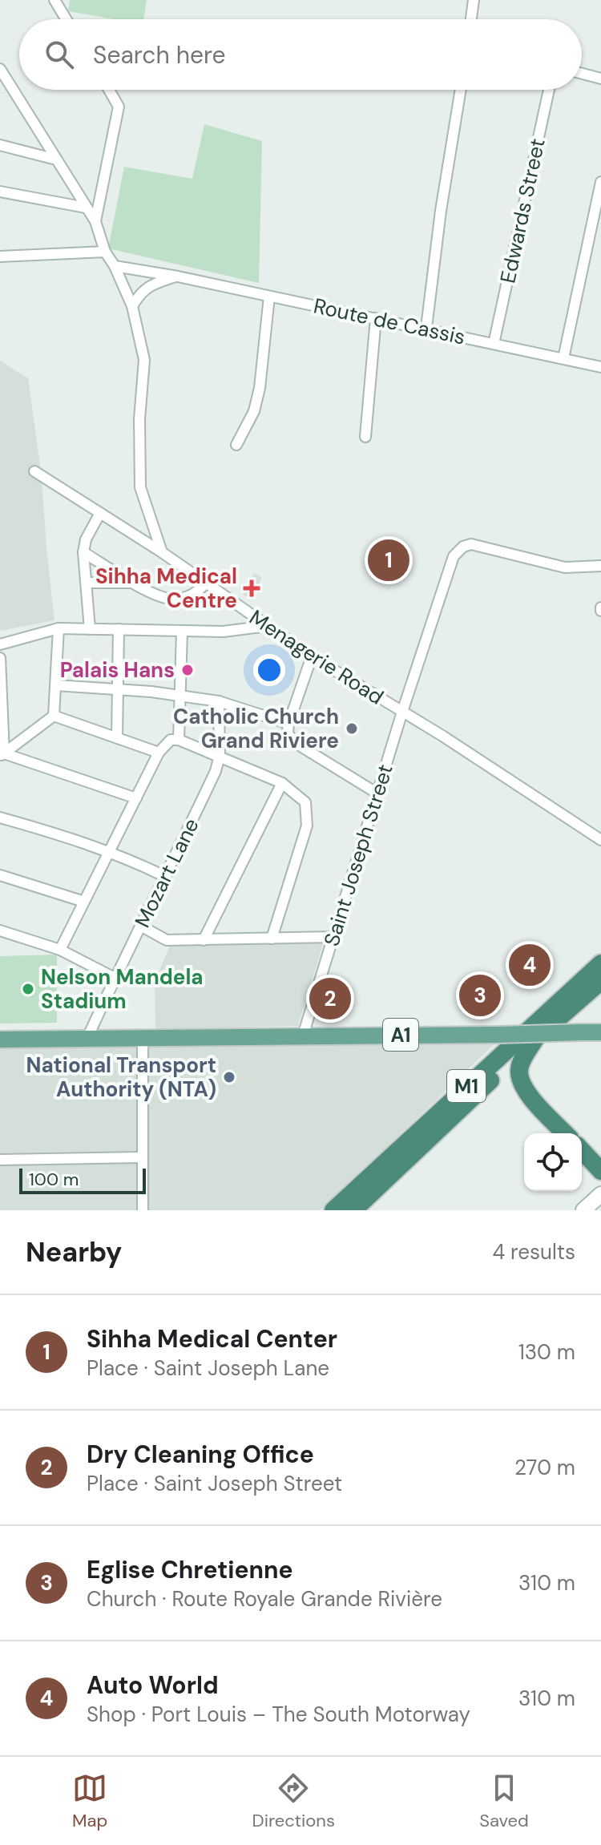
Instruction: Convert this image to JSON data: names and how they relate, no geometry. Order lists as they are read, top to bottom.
{
  "streets": {
    "highway": ["M1"],
    "main road": ["A1"],
    "street": [
      "Edwards Street",
      "Route de Cassis",
      "Menagerie Road",
      "Saint Joseph Street",
      "Mozart Lane"
    ]
  },
  "crossings": [
    ["Edwards Street", "Route de Cassis"],
    ["Menagerie Road", "Saint Joseph Street"],
    ["Saint Joseph Street", "A1"],
    ["Mozart Lane", "A1"]
  ],
  "places": {
    "health": ["Sihha Medical Centre"],
    "other": [
      "Palais Hans",
      "Catholic Church Grand Riviere",
      "Nelson Mandela Stadium",
      "National Transport Authority (NTA)"
    ]
  },
  "scale_bar": "100 m",
  "page": {
    "search": "Search here",
    "pins": [
      "1",
      "4",
      "3",
      "2"
    ],
    "scale": "100 m",
    "heading": ["Nearby", "4 results"],
    "list": [
      {
        "mark": "1",
        "name": "Sihha Medical Center",
        "note": "Place · Saint Joseph Lane",
        "value": "130 m"
      },
      {
        "mark": "2",
        "name": "Dry Cleaning Office",
        "note": "Place · Saint Joseph Street",
        "value": "270 m"
      },
      {
        "mark": "3",
        "name": "Eglise Chretienne",
        "note": "Church · Route Royale Grande Rivière",
        "value": "310 m"
      },
      {
        "mark": "4",
        "name": "Auto World",
        "note": "Shop · Port Louis – The South Motorway",
        "value": "310 m"
      }
    ],
    "nav": ["Map", "Directions", "Saved"]
  }
}
